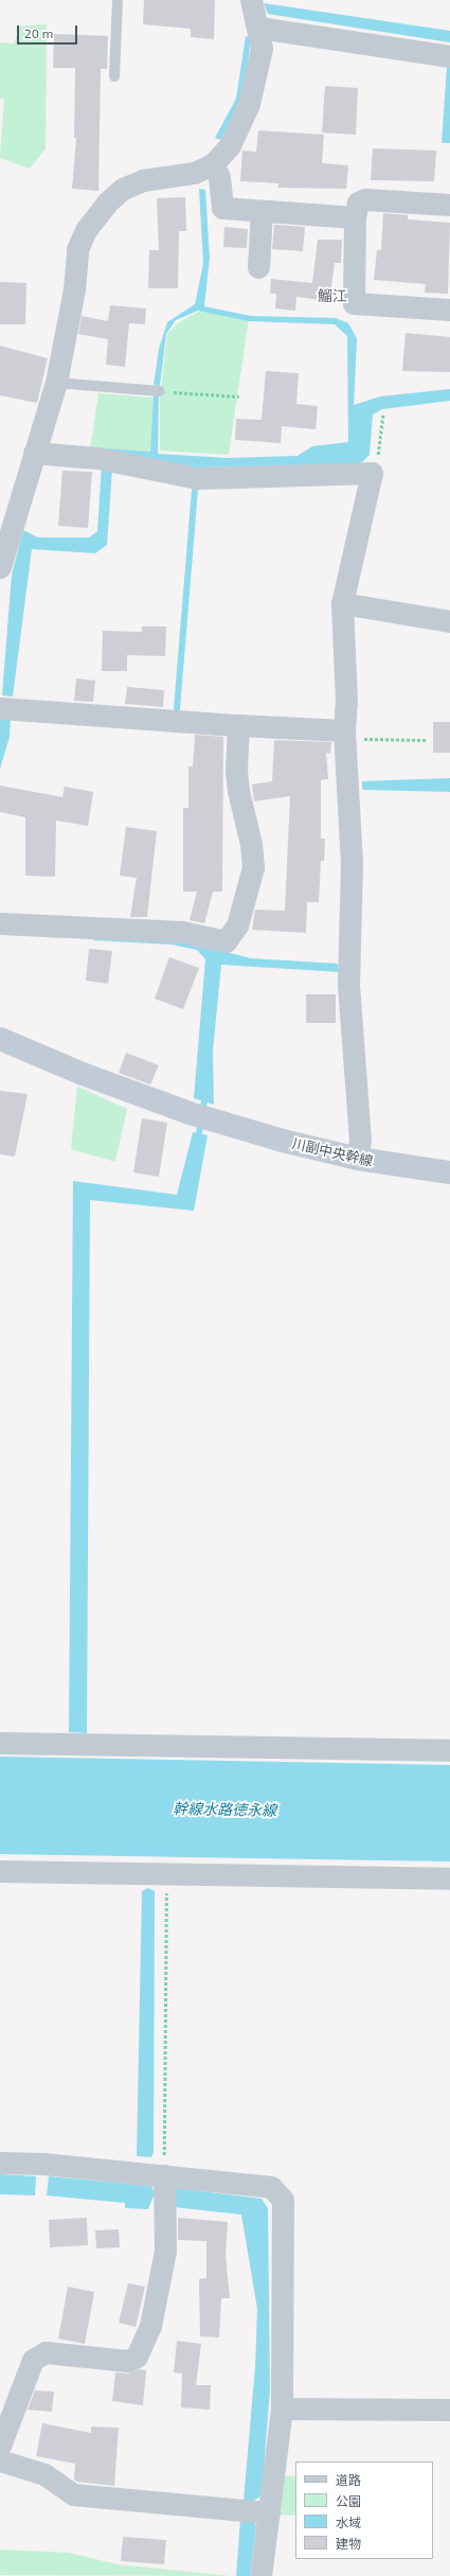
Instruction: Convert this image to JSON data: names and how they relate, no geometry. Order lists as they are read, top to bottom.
{
  "streets": {
    "street": ["川副中央幹線"]
  },
  "districts": ["鰡江"],
  "water": ["幹線水路徳永線"],
  "legend": [
    "道路",
    "公園",
    "水域",
    "建物"
  ],
  "scale_bar": "20 m"
}
